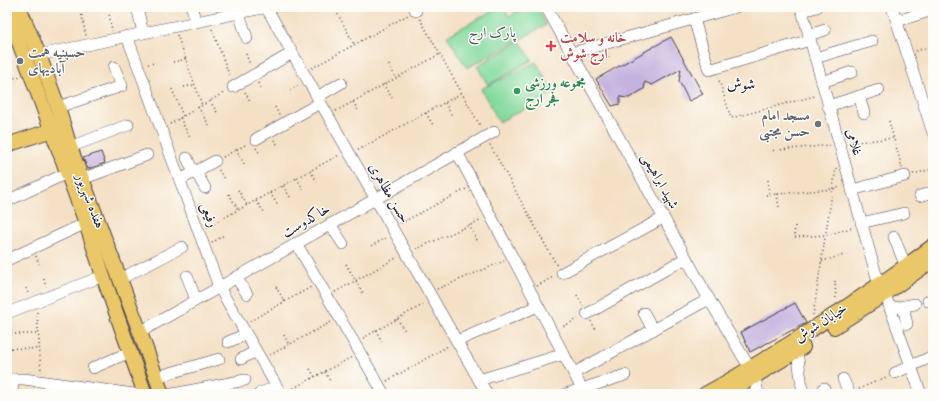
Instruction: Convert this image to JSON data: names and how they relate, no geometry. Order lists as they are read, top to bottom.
{
  "streets": {
    "main road": ["هفده شهریور", "خیابان شوش"],
    "street": [
      "غلامی",
      "شهید ابراهیمی",
      "حسن مظاهری",
      "رفیعی",
      "خاکدوست"
    ]
  },
  "crossings": [
    ["غلامی", "خیابان شوش"],
    ["شهید ابراهیمی", "خیابان شوش"],
    ["حسن مظاهری", "خاکدوست"],
    ["هفده شهریور", "خاکدوست"],
    ["رفیعی", "خاکدوست"]
  ],
  "districts": ["شوش"],
  "parks": ["پارک ارج"],
  "places": {
    "health": ["خانه و سلامت ارج شوش"],
    "other": ["حسینیه همت آبادیهای", "مجموعه ورزشی فجر ارج", "مسجد امام حسن مجتبی"]
  }
}
